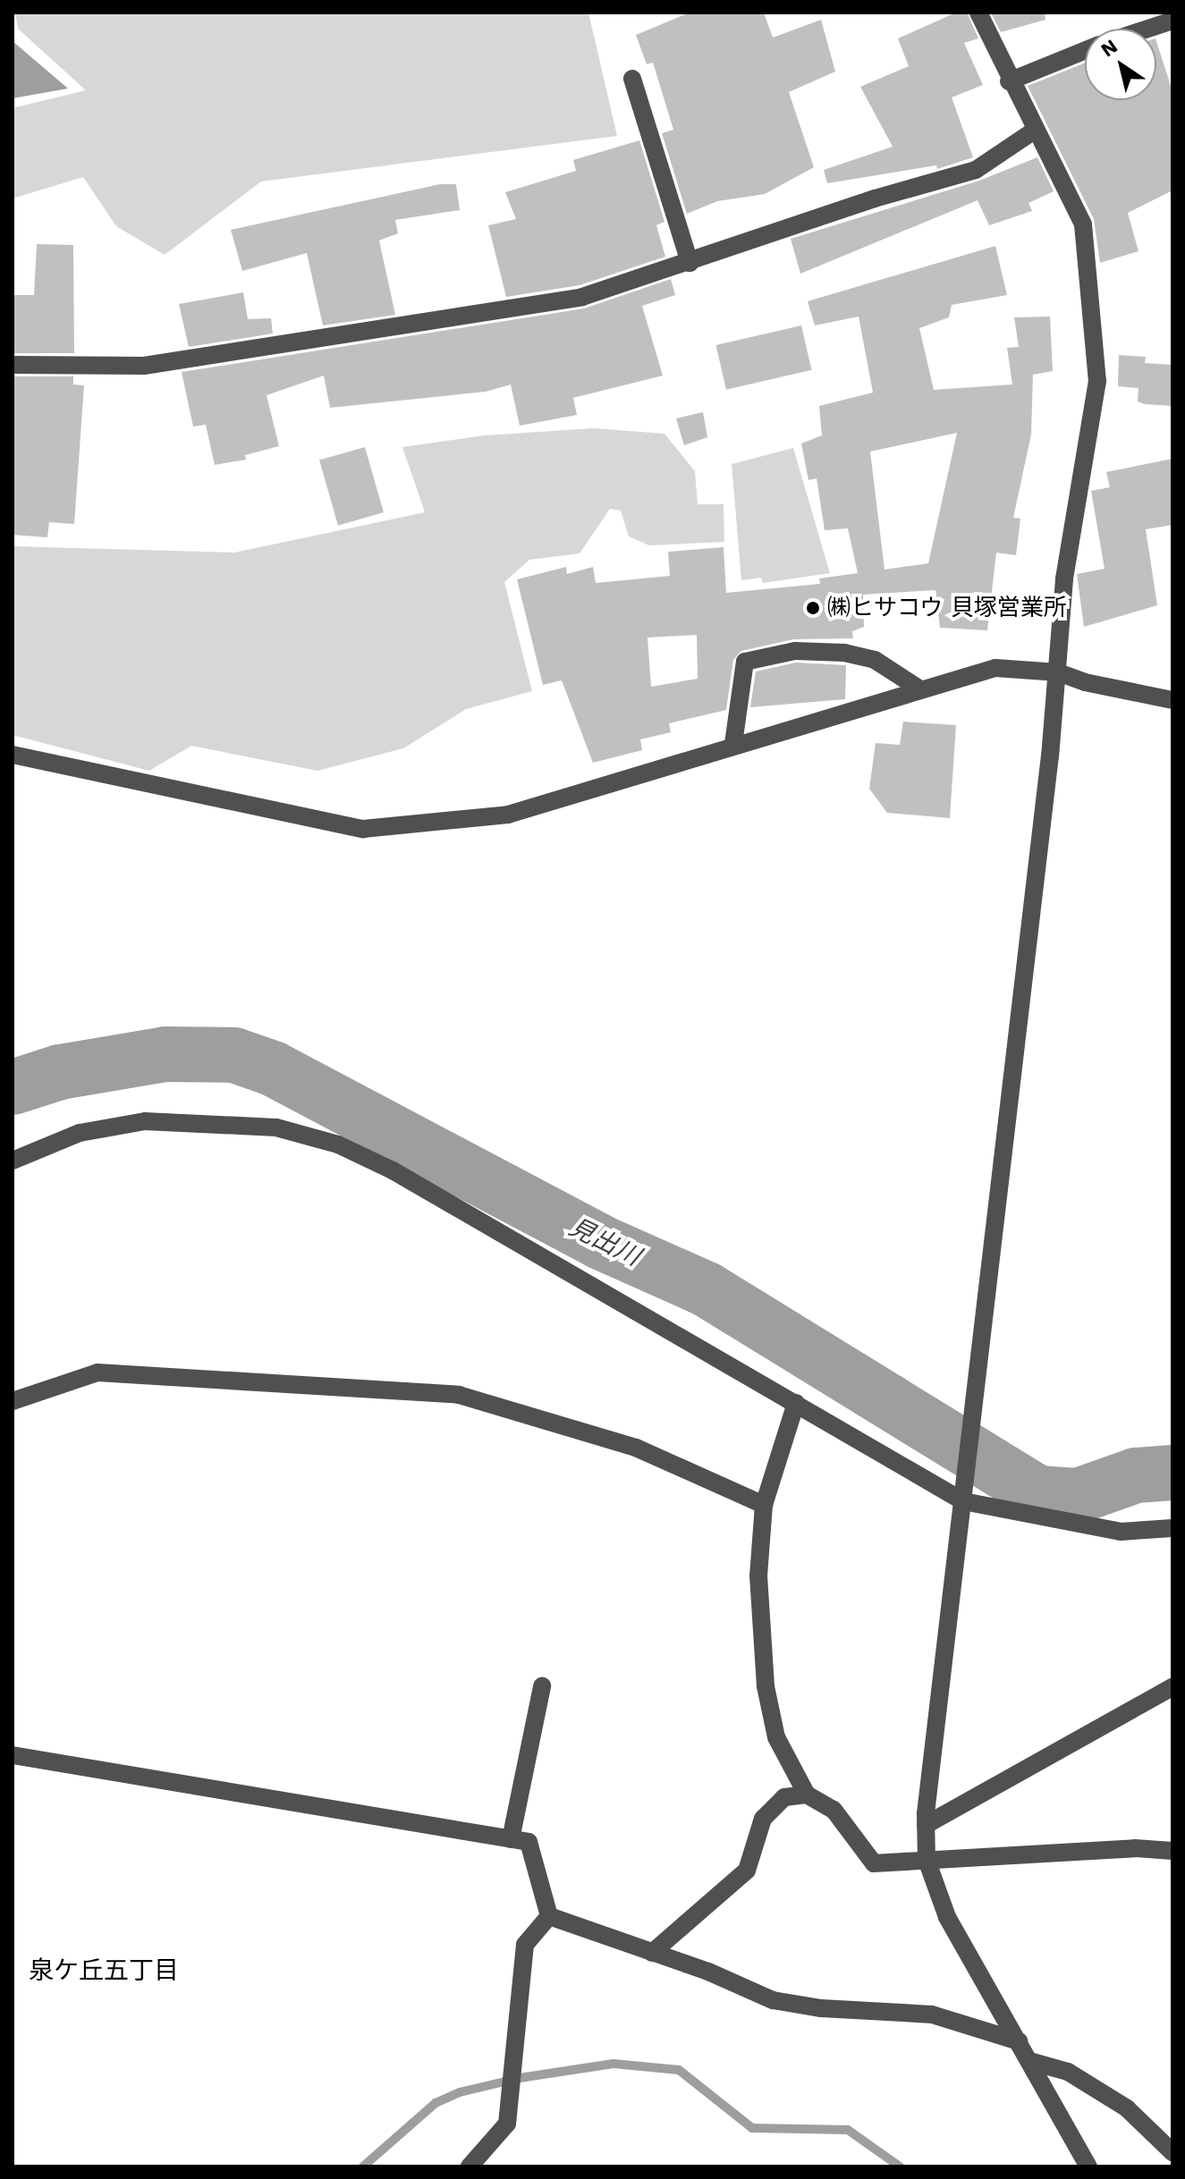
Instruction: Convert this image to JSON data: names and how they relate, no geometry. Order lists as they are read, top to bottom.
{
  "districts": ["泉ケ丘五丁目"],
  "water": ["見出川"],
  "places": ["㈱ヒサコウ 貝塚営業所"],
  "north": "top left"
}
